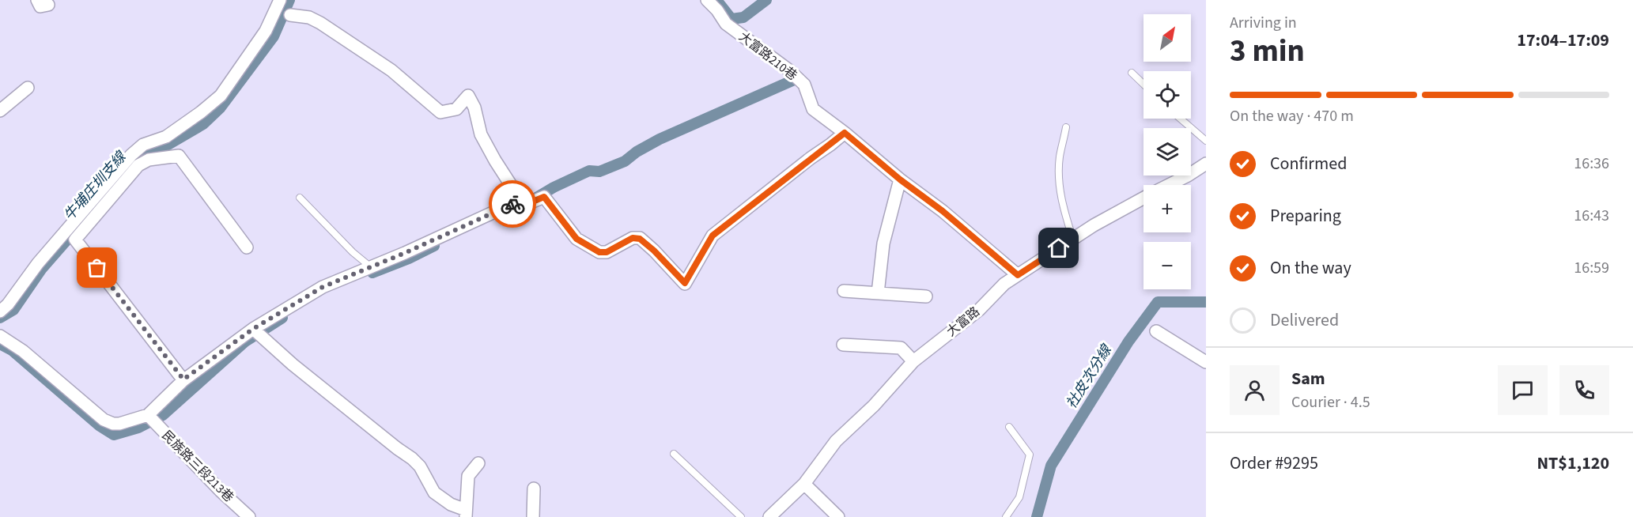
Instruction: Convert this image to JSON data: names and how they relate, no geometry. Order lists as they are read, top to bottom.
{
  "streets": {
    "street": ["大富路210巷", "大富路", "民族路三段213巷"]
  },
  "crossings": [
    ["大富路210巷", "大富路"]
  ],
  "water": ["牛埔庄圳支線", "社皮次分線"],
  "north": "top right",
  "page": {
    "heading": ["3 min", "Arriving in", "17:04–17:09"],
    "panel": [
      "Sam",
      "Courier · 4.5",
      "Order #9295",
      "NT$1,120"
    ],
    "map_buttons": ["+", "−"],
    "bar": "On the way · 470 m",
    "list": [
      ["Confirmed", "16:36"],
      ["Preparing", "16:43"],
      ["On the way", "16:59"],
      "Delivered"
    ]
  }
}
